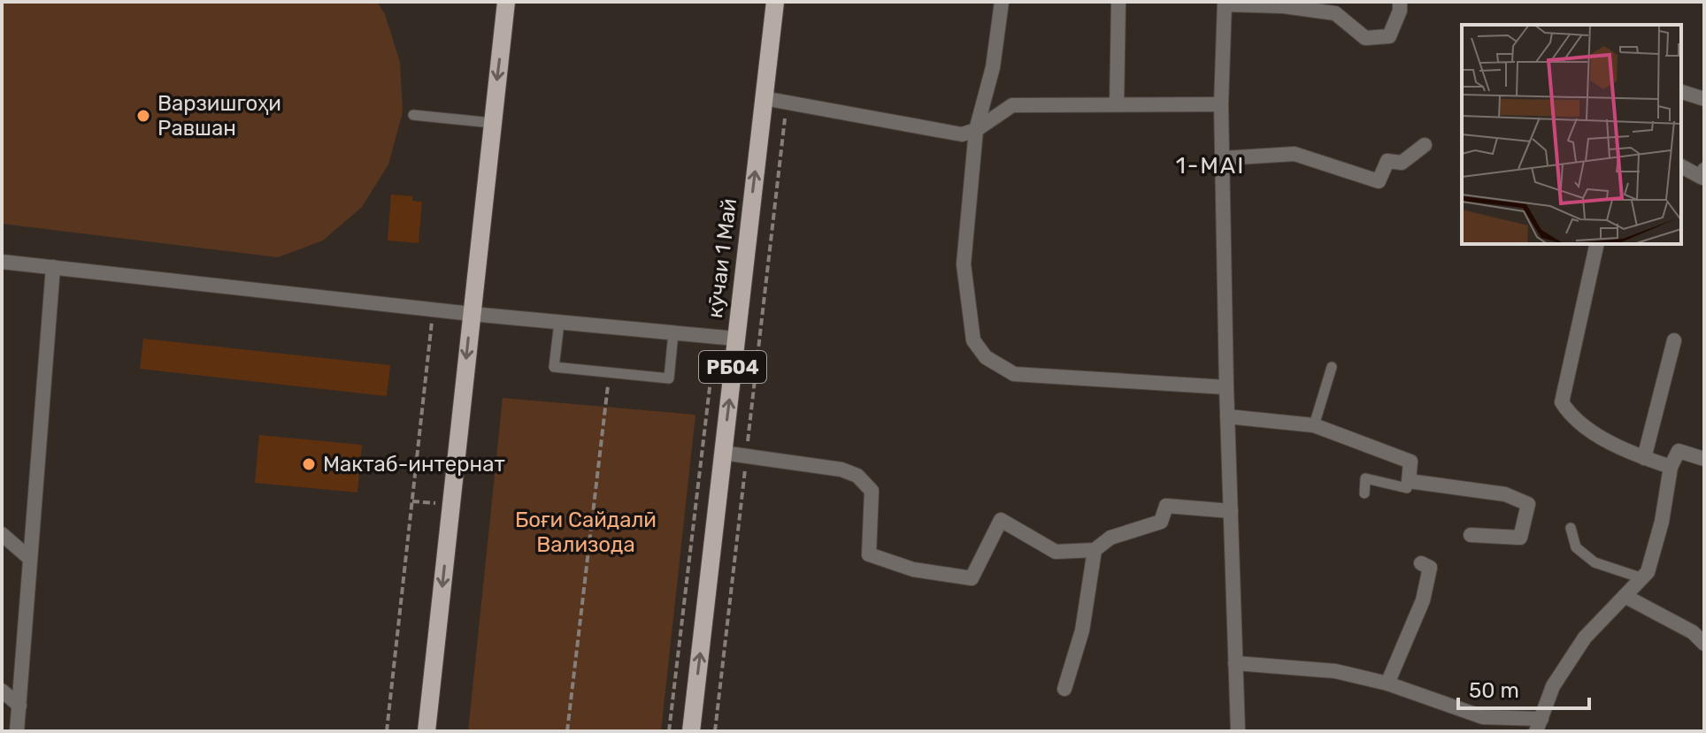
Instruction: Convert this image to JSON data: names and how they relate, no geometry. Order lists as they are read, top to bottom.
{
  "streets": {
    "main road": ["кӯчаи 1 Май", "РБ04"]
  },
  "one_way": ["кӯчаи 1 Май"],
  "districts": ["1-MAI"],
  "parks": ["Боғи Сайдалӣ Вализода"],
  "places": ["Варзишгоҳи Равшан", "Мактаб-интернат"],
  "scale_bar": "50 m"
}
